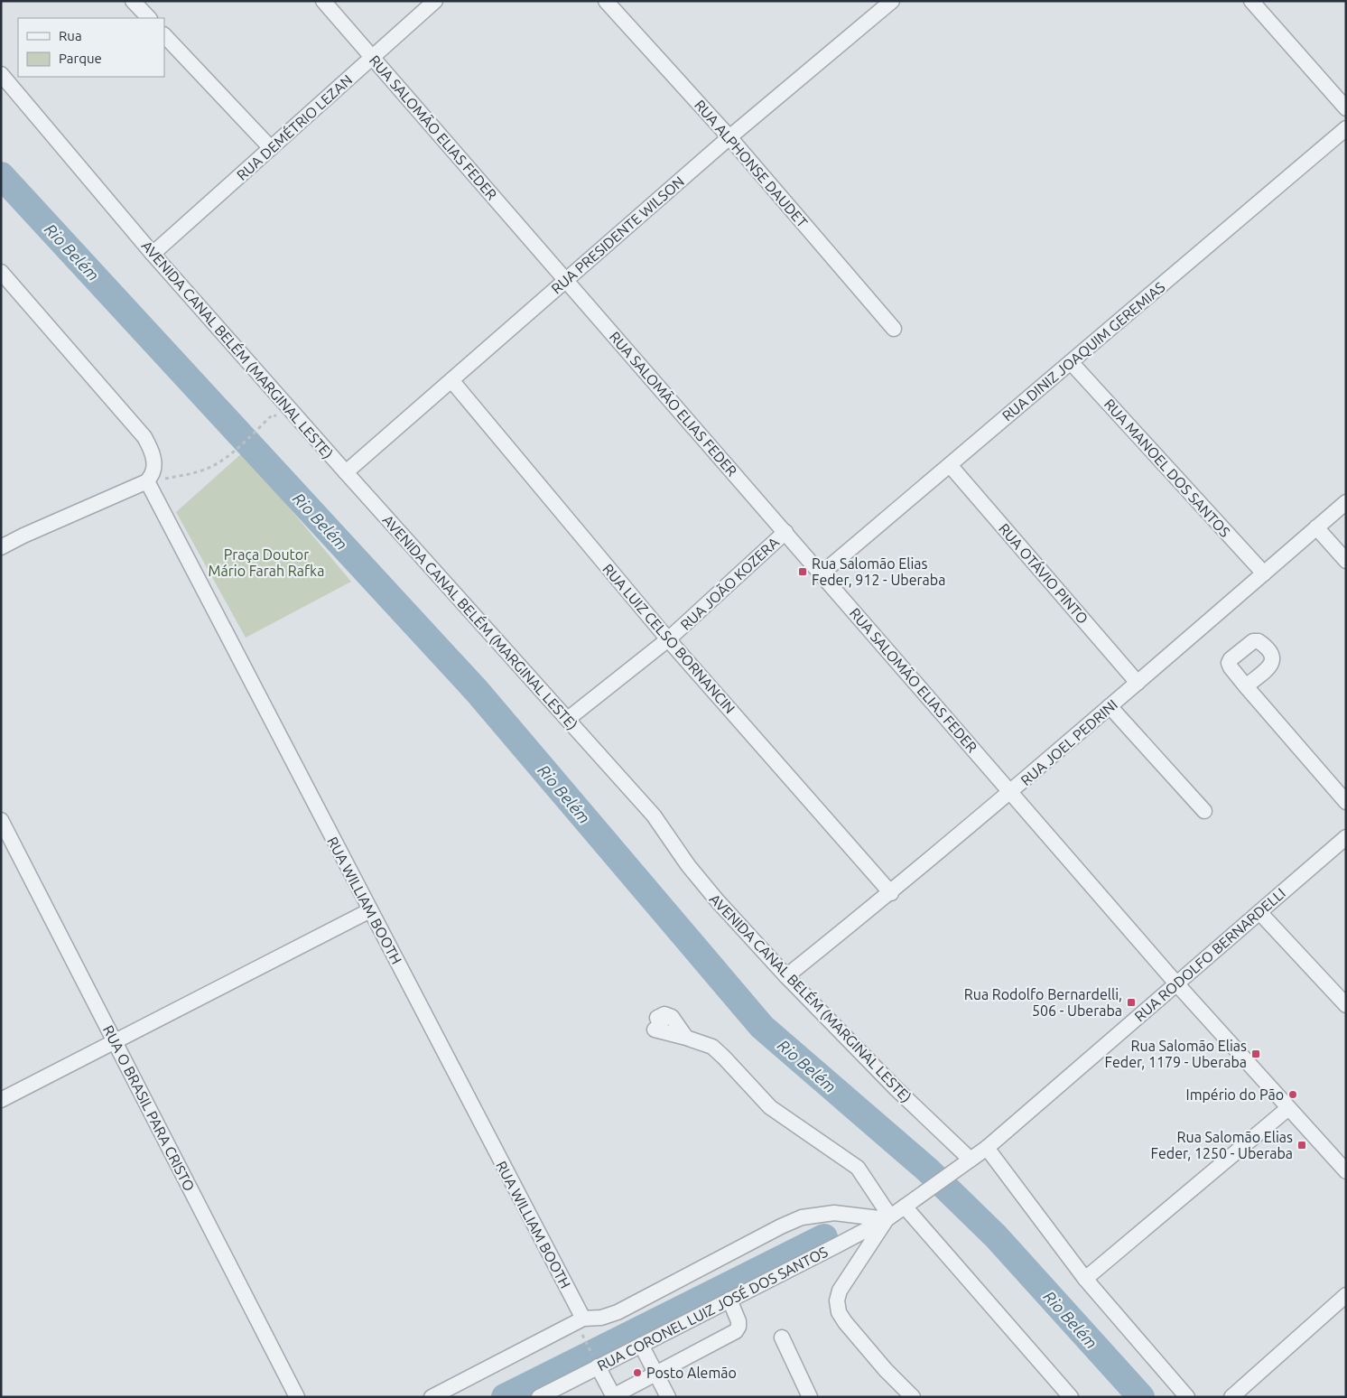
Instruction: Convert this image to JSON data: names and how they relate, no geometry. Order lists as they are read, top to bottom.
{
  "streets": {
    "street": [
      "RUA DEMÉTRIO LEZAN",
      "RUA SALOMÃO ELIAS FEDER",
      "RUA ALPHONSE DAUDET",
      "RUA PRESIDENTE WILSON",
      "AVENIDA CANAL BELÉM (MARGINAL LESTE)",
      "RUA DINIZ JOAQUIM GEREMIAS",
      "RUA MANOEL DOS SANTOS",
      "RUA OTÁVIO PINTO",
      "RUA JOÃO KOZERA",
      "RUA LUIZ CELSO BORNANCIN",
      "RUA JOEL PEDRINI",
      "RUA WILLIAM BOOTH",
      "RUA RODOLFO BERNARDELLI",
      "RUA O BRASIL PARA CRISTO",
      "RUA CORONEL LUIZ JOSÉ DOS SANTOS"
    ]
  },
  "crossings": [
    ["RUA DEMÉTRIO LEZAN", "RUA SALOMÃO ELIAS FEDER"],
    ["RUA DEMÉTRIO LEZAN", "AVENIDA CANAL BELÉM (MARGINAL LESTE)"],
    ["RUA SALOMÃO ELIAS FEDER", "RUA PRESIDENTE WILSON"],
    ["RUA SALOMÃO ELIAS FEDER", "RUA DINIZ JOAQUIM GEREMIAS"],
    ["RUA SALOMÃO ELIAS FEDER", "RUA JOÃO KOZERA"],
    ["RUA SALOMÃO ELIAS FEDER", "RUA JOEL PEDRINI"],
    ["RUA SALOMÃO ELIAS FEDER", "RUA RODOLFO BERNARDELLI"],
    ["RUA ALPHONSE DAUDET", "RUA PRESIDENTE WILSON"],
    ["RUA PRESIDENTE WILSON", "AVENIDA CANAL BELÉM (MARGINAL LESTE)"],
    ["RUA PRESIDENTE WILSON", "RUA LUIZ CELSO BORNANCIN"],
    ["AVENIDA CANAL BELÉM (MARGINAL LESTE)", "RUA JOÃO KOZERA"],
    ["AVENIDA CANAL BELÉM (MARGINAL LESTE)", "RUA JOEL PEDRINI"],
    ["AVENIDA CANAL BELÉM (MARGINAL LESTE)", "RUA RODOLFO BERNARDELLI"],
    ["RUA DINIZ JOAQUIM GEREMIAS", "RUA MANOEL DOS SANTOS"],
    ["RUA DINIZ JOAQUIM GEREMIAS", "RUA OTÁVIO PINTO"],
    ["RUA MANOEL DOS SANTOS", "RUA JOEL PEDRINI"],
    ["RUA OTÁVIO PINTO", "RUA JOEL PEDRINI"],
    ["RUA JOÃO KOZERA", "RUA LUIZ CELSO BORNANCIN"],
    ["RUA LUIZ CELSO BORNANCIN", "RUA JOEL PEDRINI"],
    ["RUA RODOLFO BERNARDELLI", "RUA CORONEL LUIZ JOSÉ DOS SANTOS"]
  ],
  "water": ["Rio Belém"],
  "parks": ["Praça Doutor Mário Farah Rafka"],
  "places": {
    "transit": [
      "Rua Salomão Elias Feder, 912 - Uberaba",
      "Rua Rodolfo Bernardelli, 506 - Uberaba",
      "Rua Salomão Elias Feder, 1179 - Uberaba",
      "Rua Salomão Elias Feder, 1250 - Uberaba"
    ],
    "other": ["Império do Pão", "Posto Alemão"]
  },
  "legend": ["Rua", "Parque"]
}
